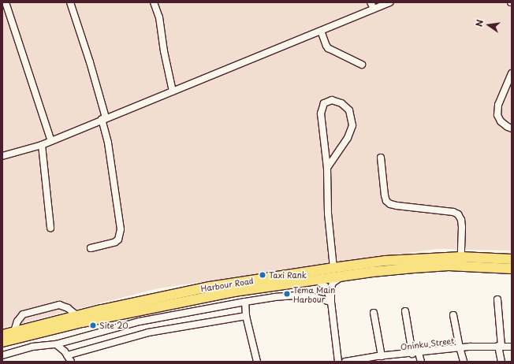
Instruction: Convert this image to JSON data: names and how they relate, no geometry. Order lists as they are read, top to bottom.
{
  "streets": {
    "highway": ["Harbour Road"],
    "street": ["Oninku Street"]
  },
  "places": ["Taxi Rank", "Tema Main Harbour", "Site 20"],
  "north": "left"
}
